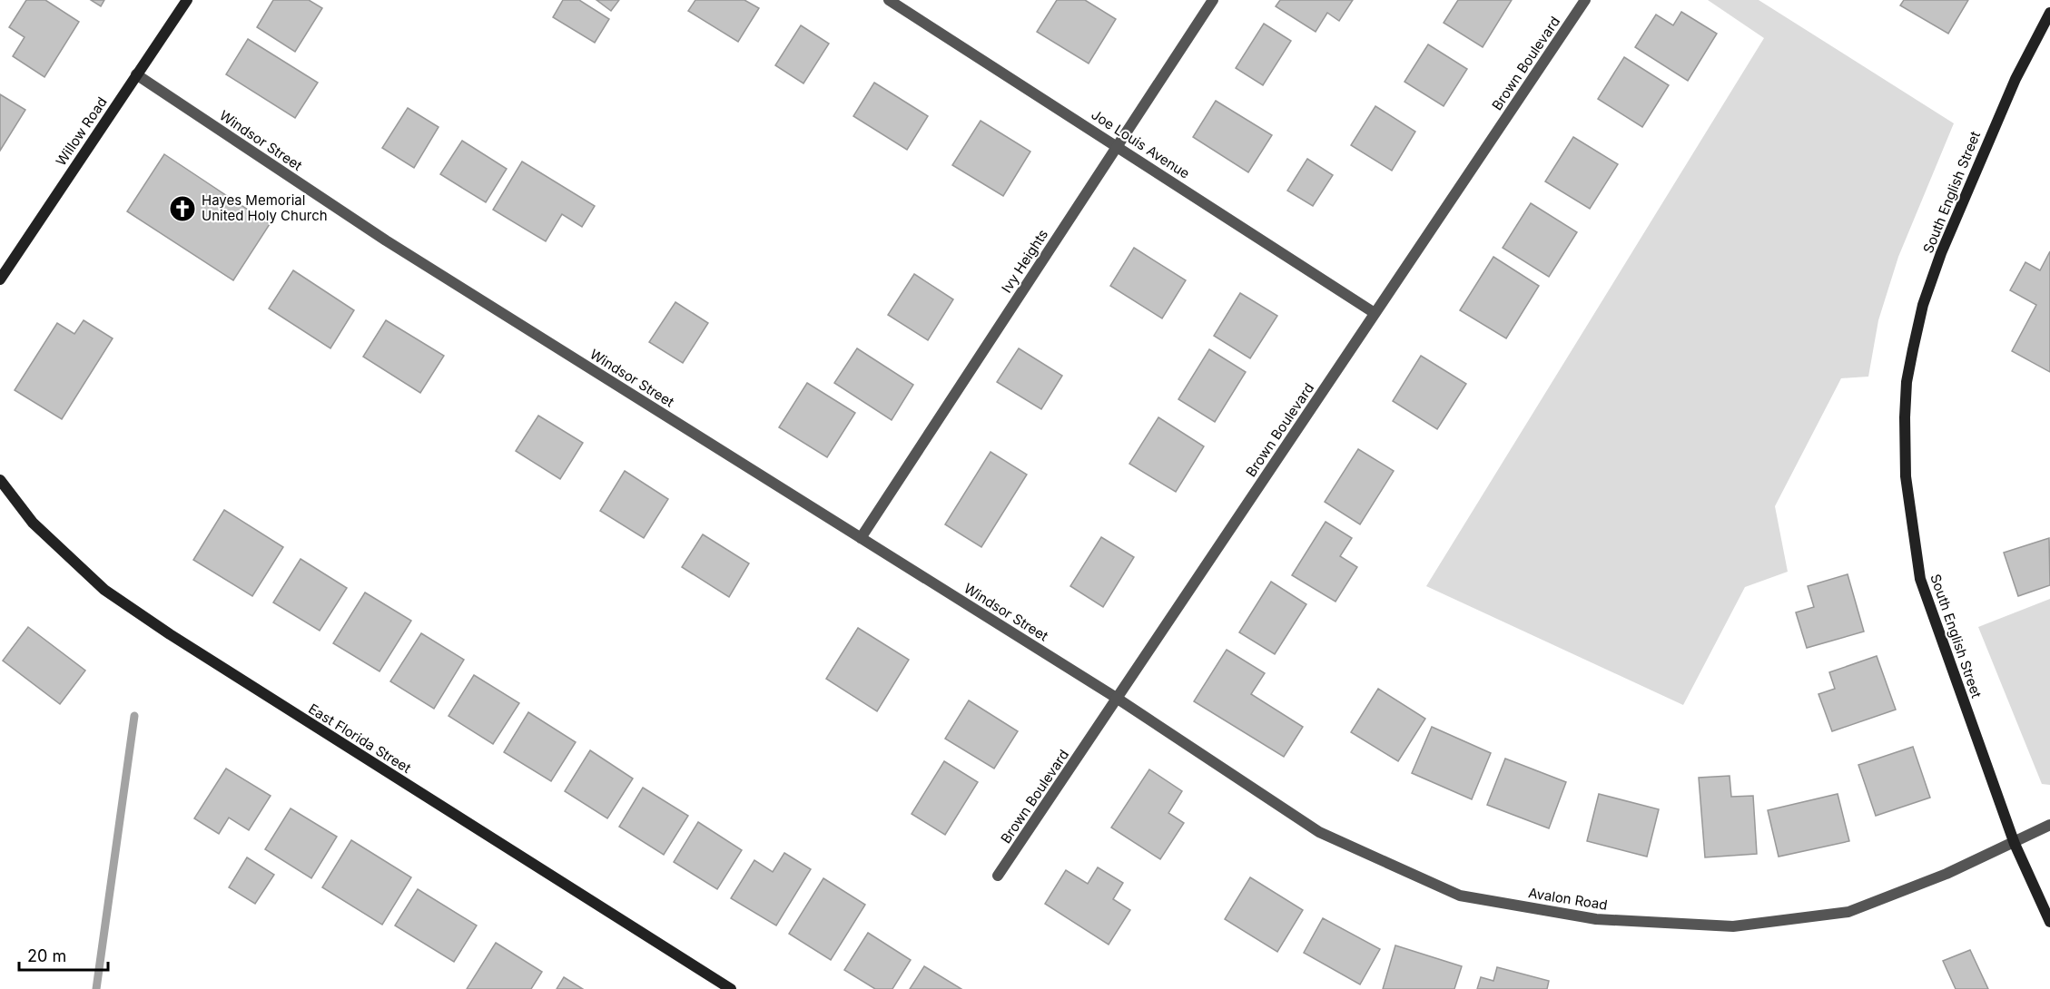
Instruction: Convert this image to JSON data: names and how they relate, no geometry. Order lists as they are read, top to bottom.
{
  "streets": {
    "street": [
      "Brown Boulevard",
      "Willow Road",
      "Windsor Street",
      "Joe Louis Avenue",
      "South English Street",
      "Ivy Heights",
      "East Florida Street",
      "Avalon Road"
    ]
  },
  "crossings": [
    ["Brown Boulevard", "Windsor Street"],
    ["Brown Boulevard", "Joe Louis Avenue"],
    ["Brown Boulevard", "Avalon Road"],
    ["Willow Road", "Windsor Street"],
    ["Windsor Street", "Ivy Heights"],
    ["Windsor Street", "Avalon Road"],
    ["Joe Louis Avenue", "Ivy Heights"],
    ["South English Street", "Avalon Road"]
  ],
  "places": {
    "church": ["Hayes Memorial United Holy Church"]
  },
  "scale_bar": "20 m"
}
